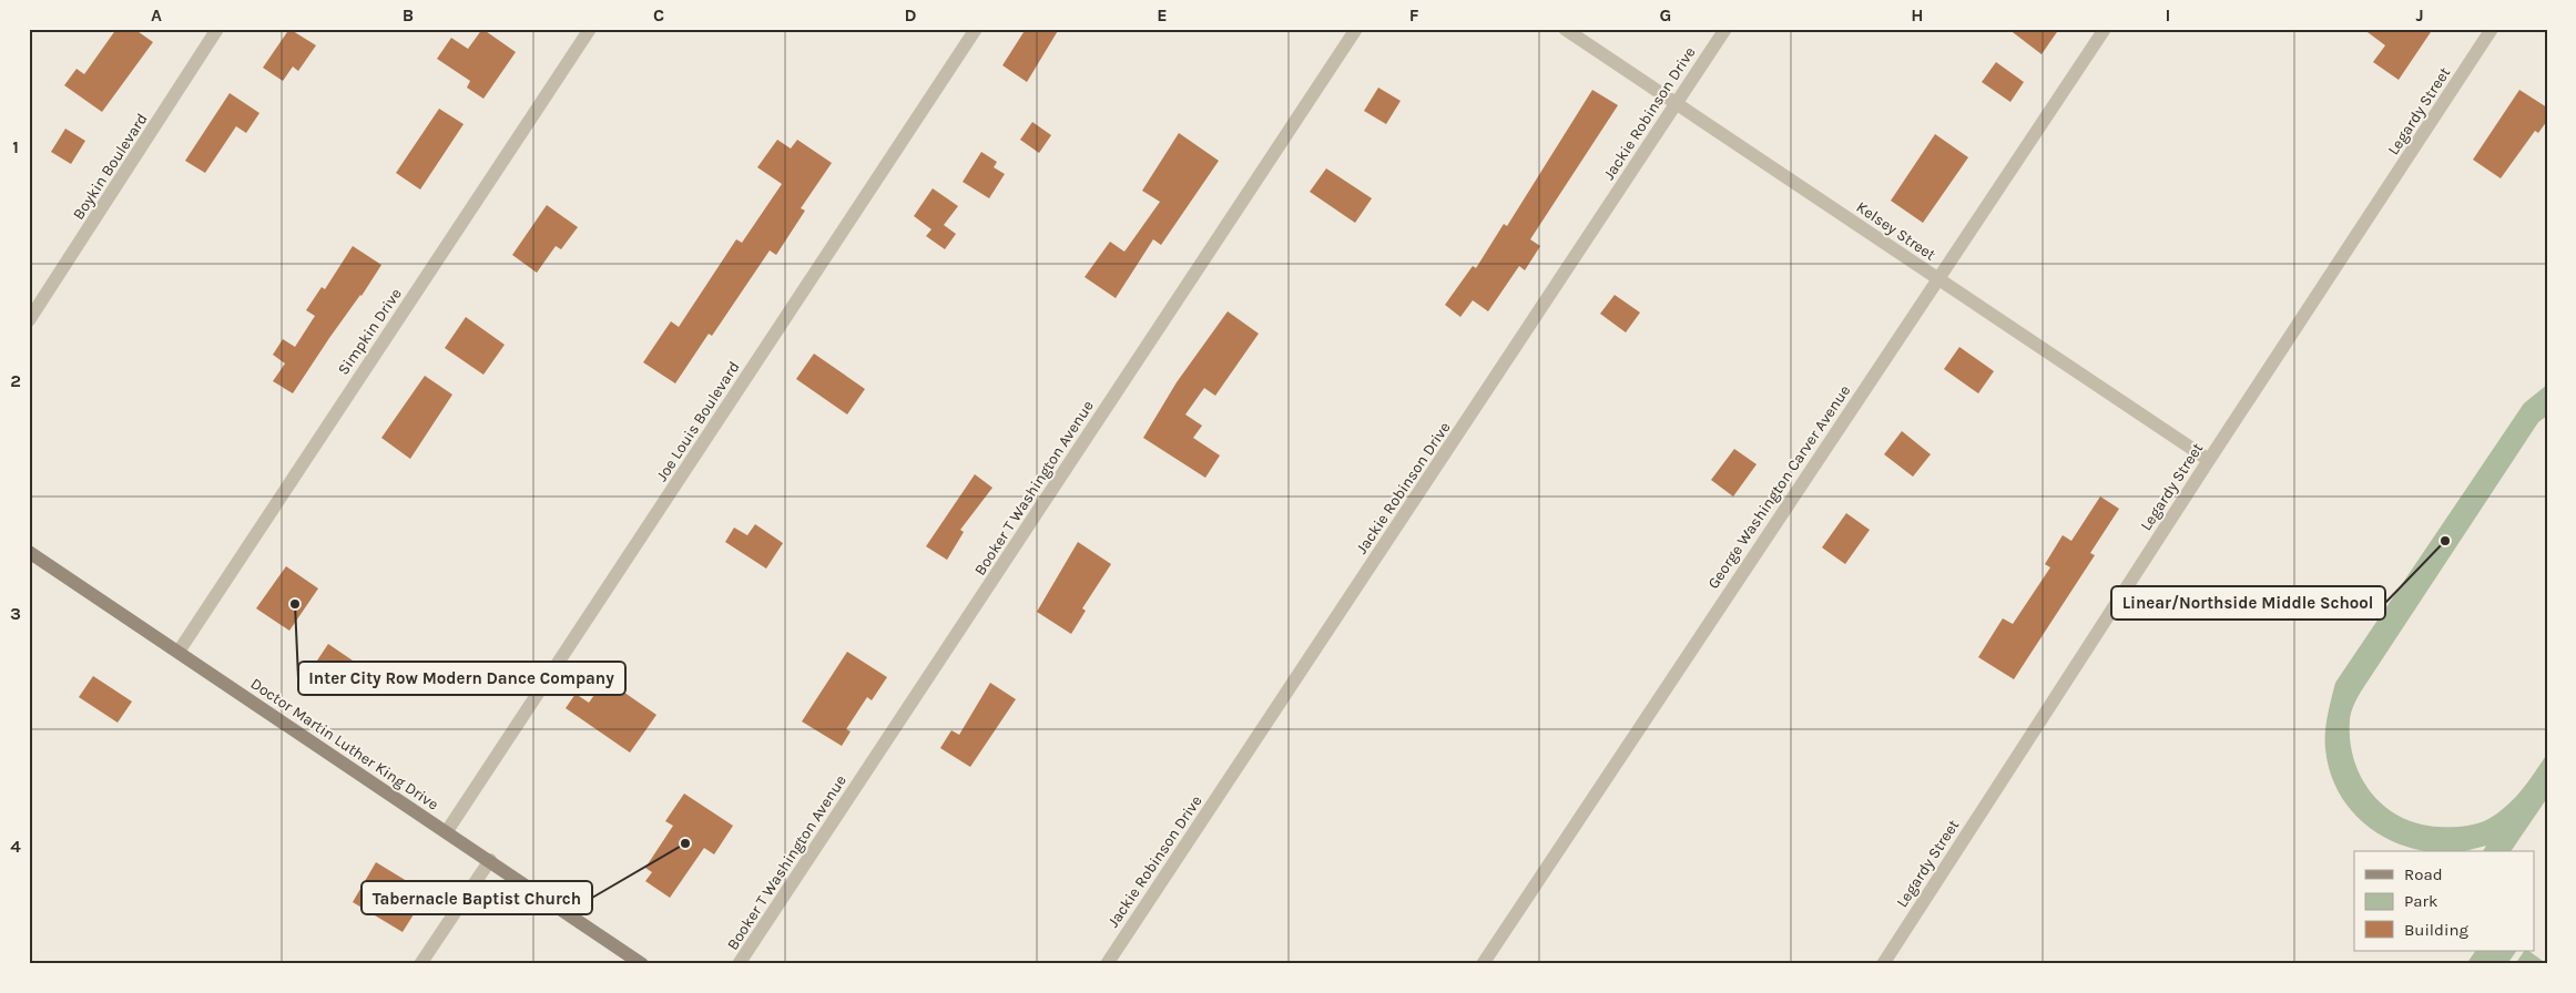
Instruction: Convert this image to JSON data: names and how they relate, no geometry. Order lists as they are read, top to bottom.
{
  "streets": {
    "main road": ["Doctor Martin Luther King Drive"],
    "street": [
      "Legardy Street",
      "Jackie Robinson Drive",
      "Boykin Boulevard",
      "Kelsey Street",
      "Simpkin Drive",
      "Joe Louis Boulevard",
      "George Washington Carver Avenue",
      "Booker T Washington Avenue"
    ]
  },
  "crossings": [
    ["Legardy Street", "Kelsey Street"],
    ["Jackie Robinson Drive", "Kelsey Street"],
    ["Kelsey Street", "George Washington Carver Avenue"],
    ["Simpkin Drive", "Doctor Martin Luther King Drive"],
    ["Joe Louis Boulevard", "Doctor Martin Luther King Drive"]
  ],
  "places": ["Linear/Northside Middle School", "Inter City Row Modern Dance Company", "Tabernacle Baptist Church"],
  "legend": ["Road", "Park", "Building"],
  "grid": {
    "columns": [
      "A",
      "B",
      "C",
      "D",
      "E",
      "F",
      "G",
      "H",
      "I",
      "J"
    ],
    "rows": [
      "1",
      "2",
      "3",
      "4"
    ]
  }
}
